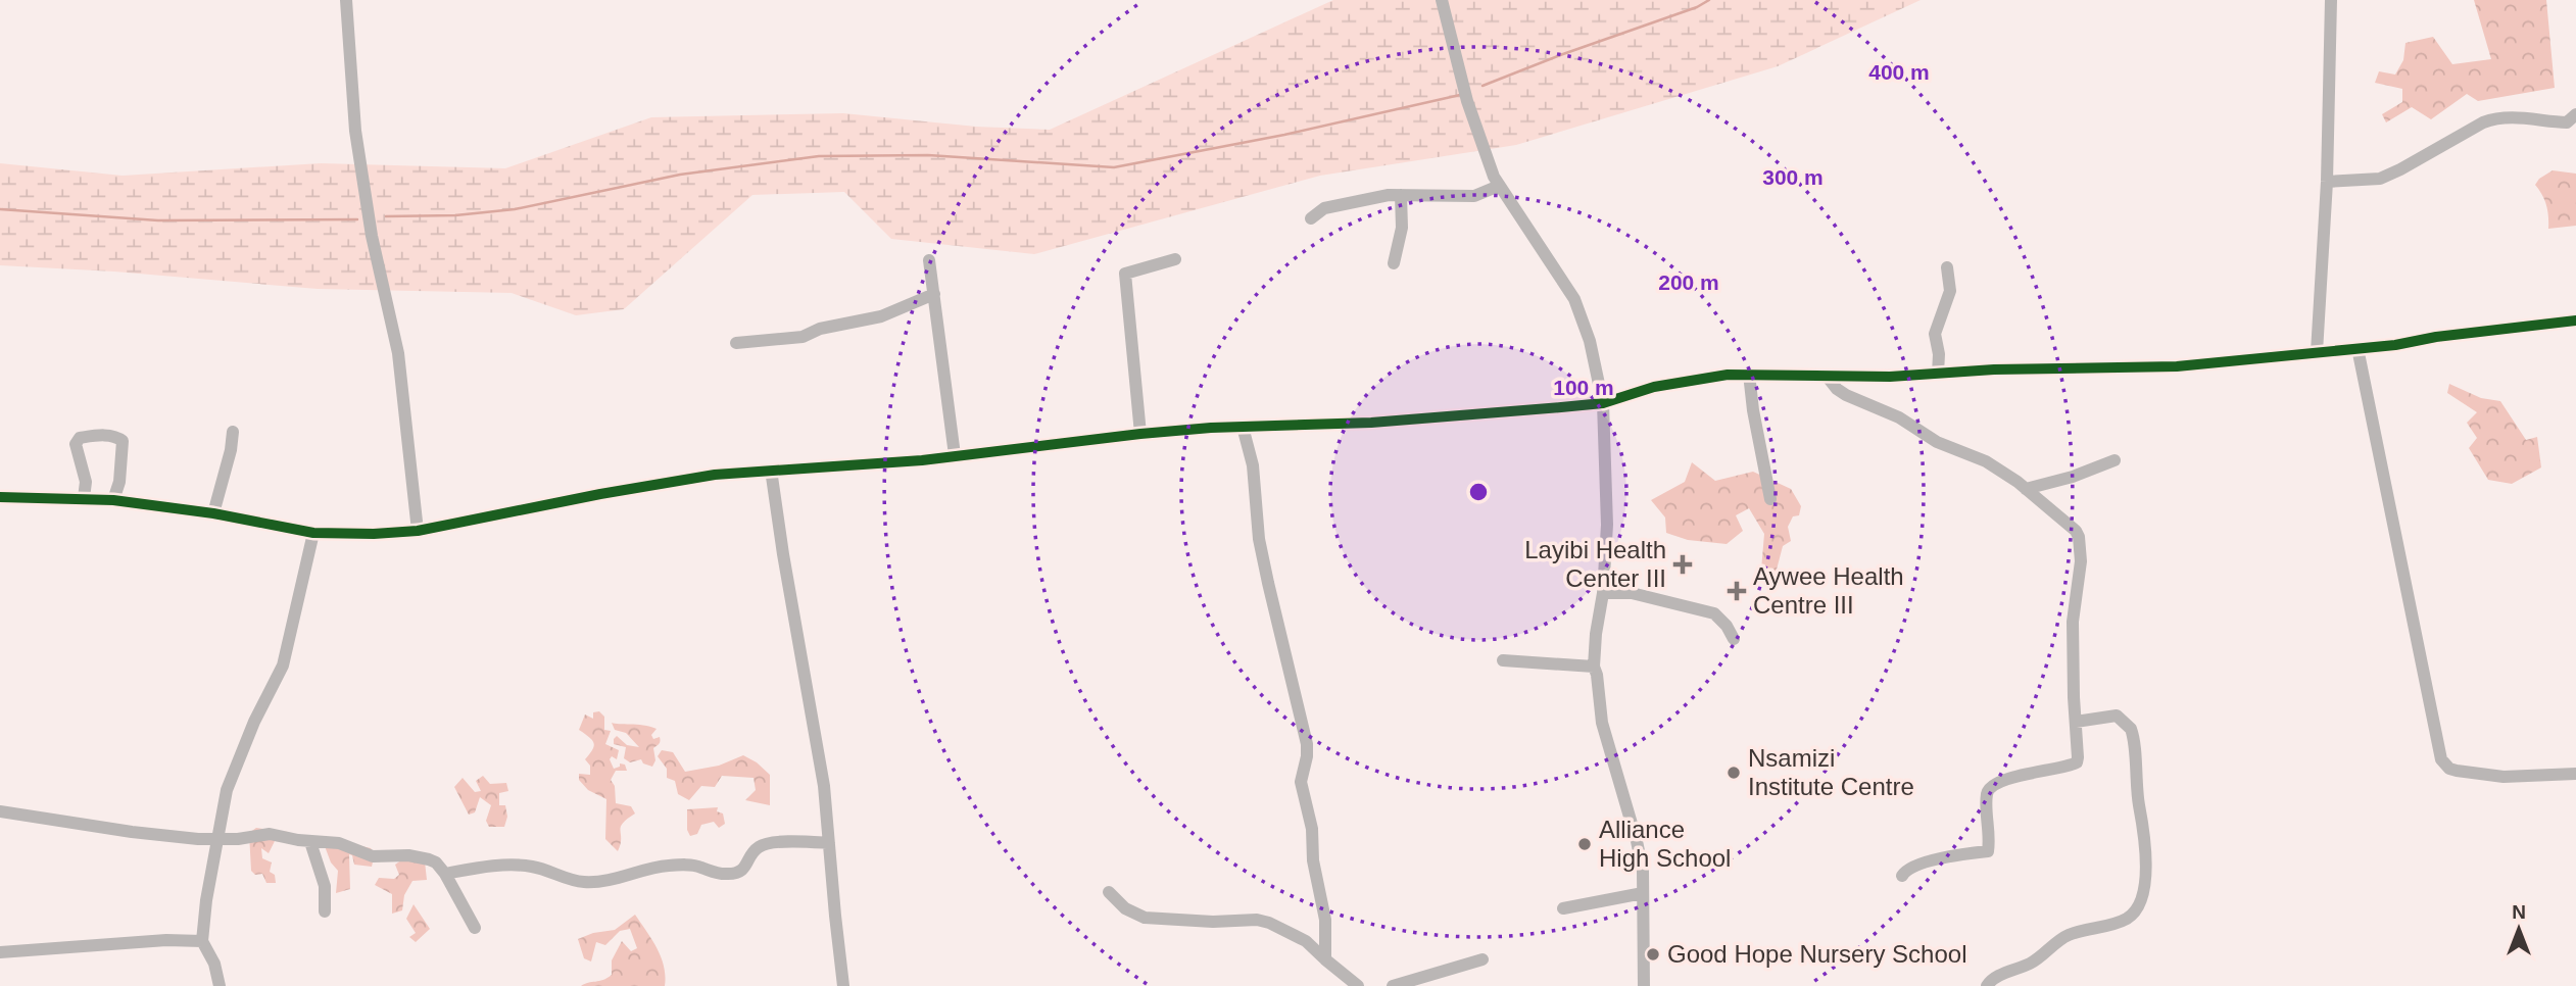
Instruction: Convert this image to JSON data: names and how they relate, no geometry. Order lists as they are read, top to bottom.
{
  "places": {
    "health": ["Layibi Health Center III", "Aywee Health Centre III"],
    "other": ["Nsamizi Institute Centre", "Alliance High School", "Good Hope Nursery School"]
  },
  "north": "top",
  "rings": [
    "400 m",
    "300 m",
    "200 m",
    "100 m"
  ]
}
